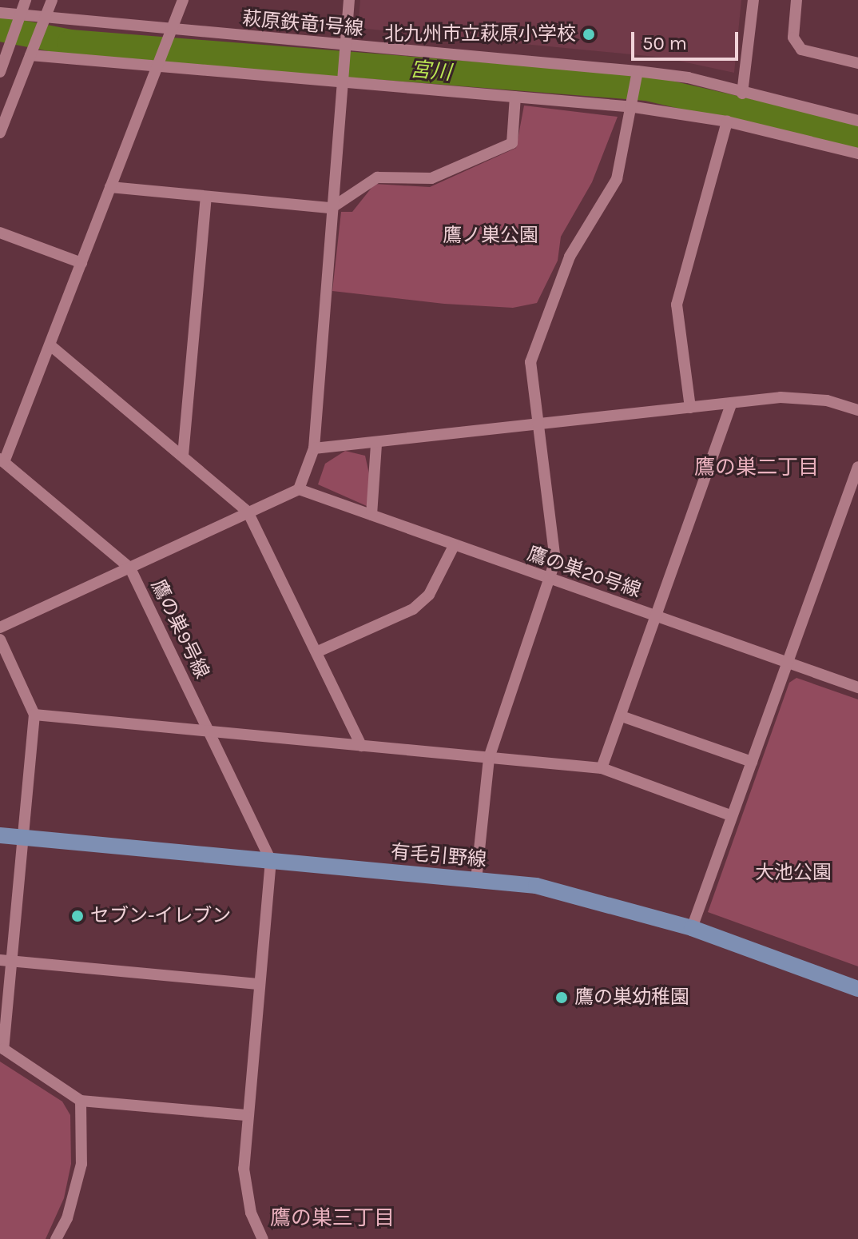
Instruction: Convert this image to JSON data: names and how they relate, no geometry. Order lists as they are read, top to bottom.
{
  "streets": {
    "main road": ["有毛引野線"],
    "street": ["萩原鉄竜1号線", "鷹の巣20号線", "鷹の巣9号線"]
  },
  "crossings": [
    ["鷹の巣9号線", "有毛引野線"]
  ],
  "districts": ["鷹の巣二丁目", "鷹の巣三丁目"],
  "water": ["宮川"],
  "parks": ["鷹ノ巣公園", "大池公園"],
  "places": ["北九州市立萩原小学校", "セブン-イレブン", "鷹の巣幼稚園"],
  "scale_bar": "50 m"
}
